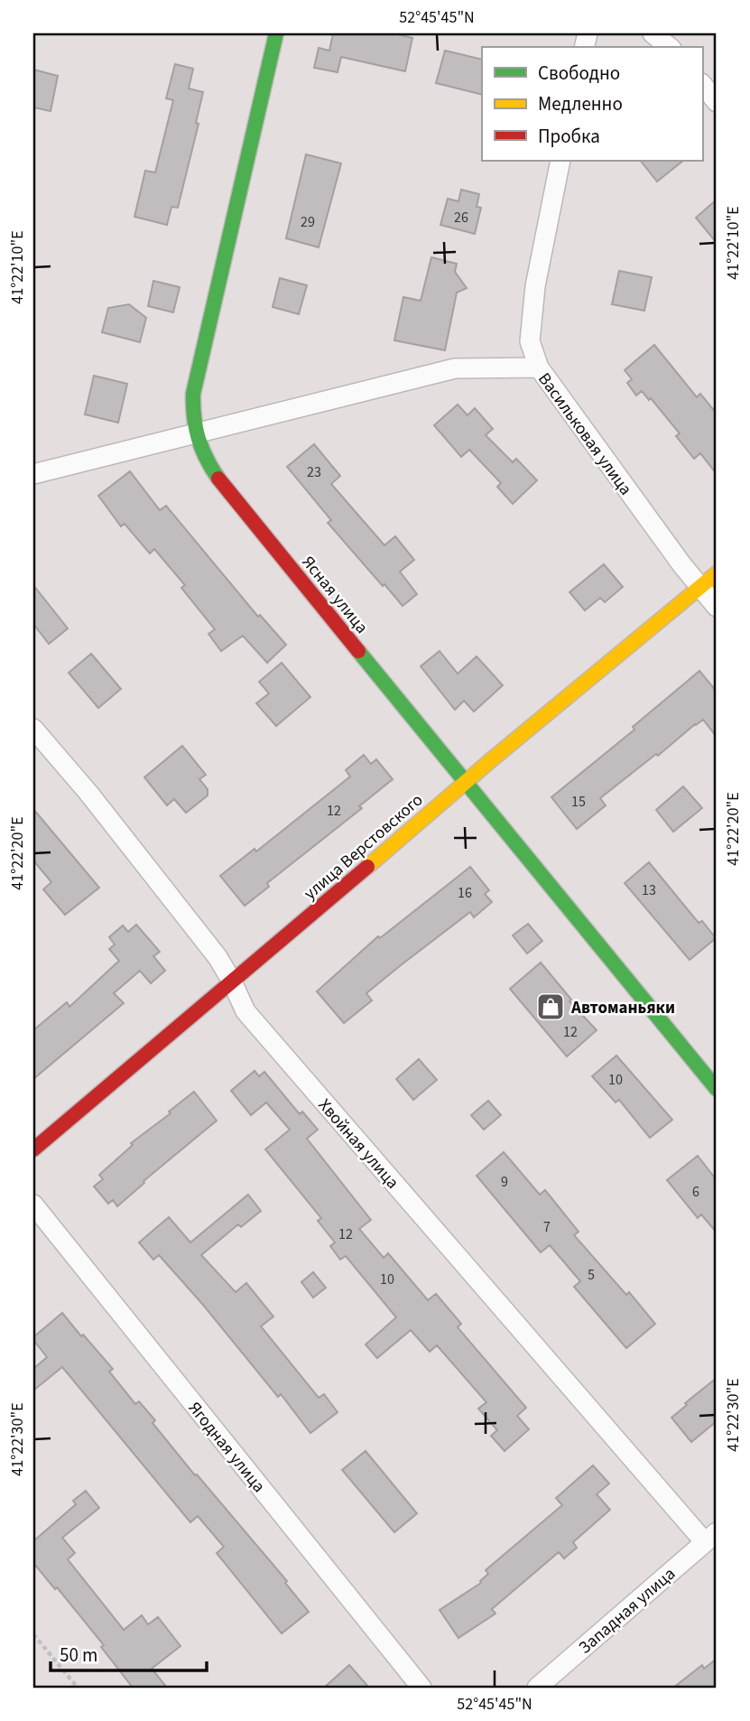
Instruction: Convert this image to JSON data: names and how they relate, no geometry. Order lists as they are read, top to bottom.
{
  "streets": {
    "street": [
      "Васильковая улица",
      "Ясная улица",
      "улица Верстовского",
      "Хвойная улица",
      "Ягодная улица",
      "Западная улица"
    ]
  },
  "crossings": [
    ["Васильковая улица", "улица Верстовского"],
    ["Ясная улица", "улица Верстовского"],
    ["улица Верстовского", "Хвойная улица"],
    ["Хвойная улица", "Западная улица"]
  ],
  "places": {
    "shop": ["Автоманьяки"]
  },
  "house_numbers": [
    "26",
    "29",
    "23",
    "15",
    "12",
    "13",
    "16",
    "12",
    "10",
    "9",
    "6",
    "7",
    "12",
    "5",
    "10"
  ],
  "legend": ["Свободно", "Медленно", "Пробка"],
  "scale_bar": "50 m",
  "coordinates": [
    "52°45'45\"N",
    "41°22'10\"E",
    "41°22'20\"E",
    "41°22'30\"E"
  ]
}
